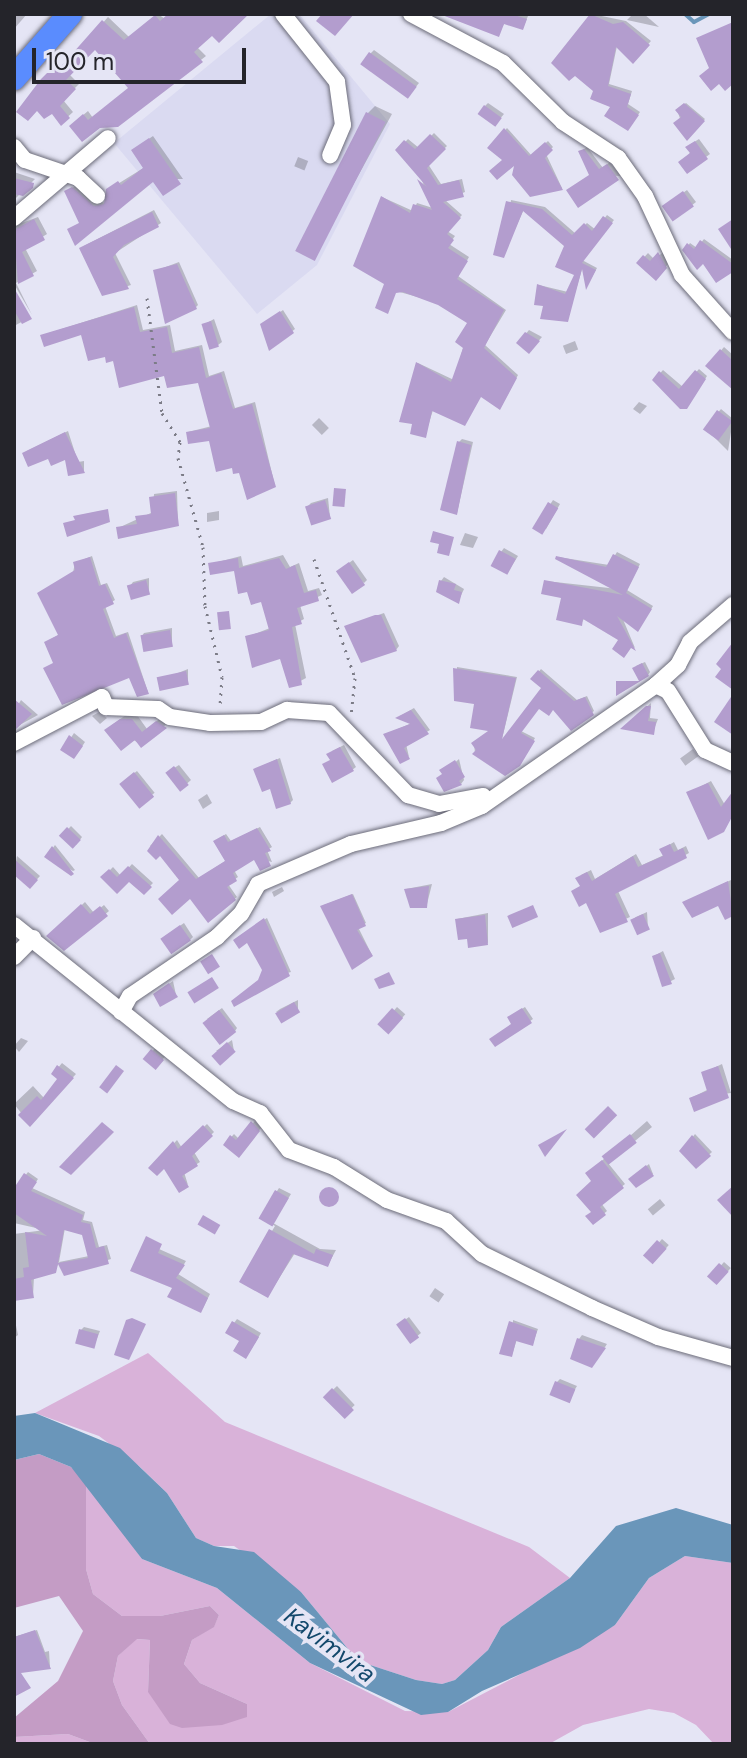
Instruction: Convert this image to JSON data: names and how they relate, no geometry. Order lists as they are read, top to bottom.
{
  "water": ["Kavimvira"],
  "scale_bar": "100 m"
}
